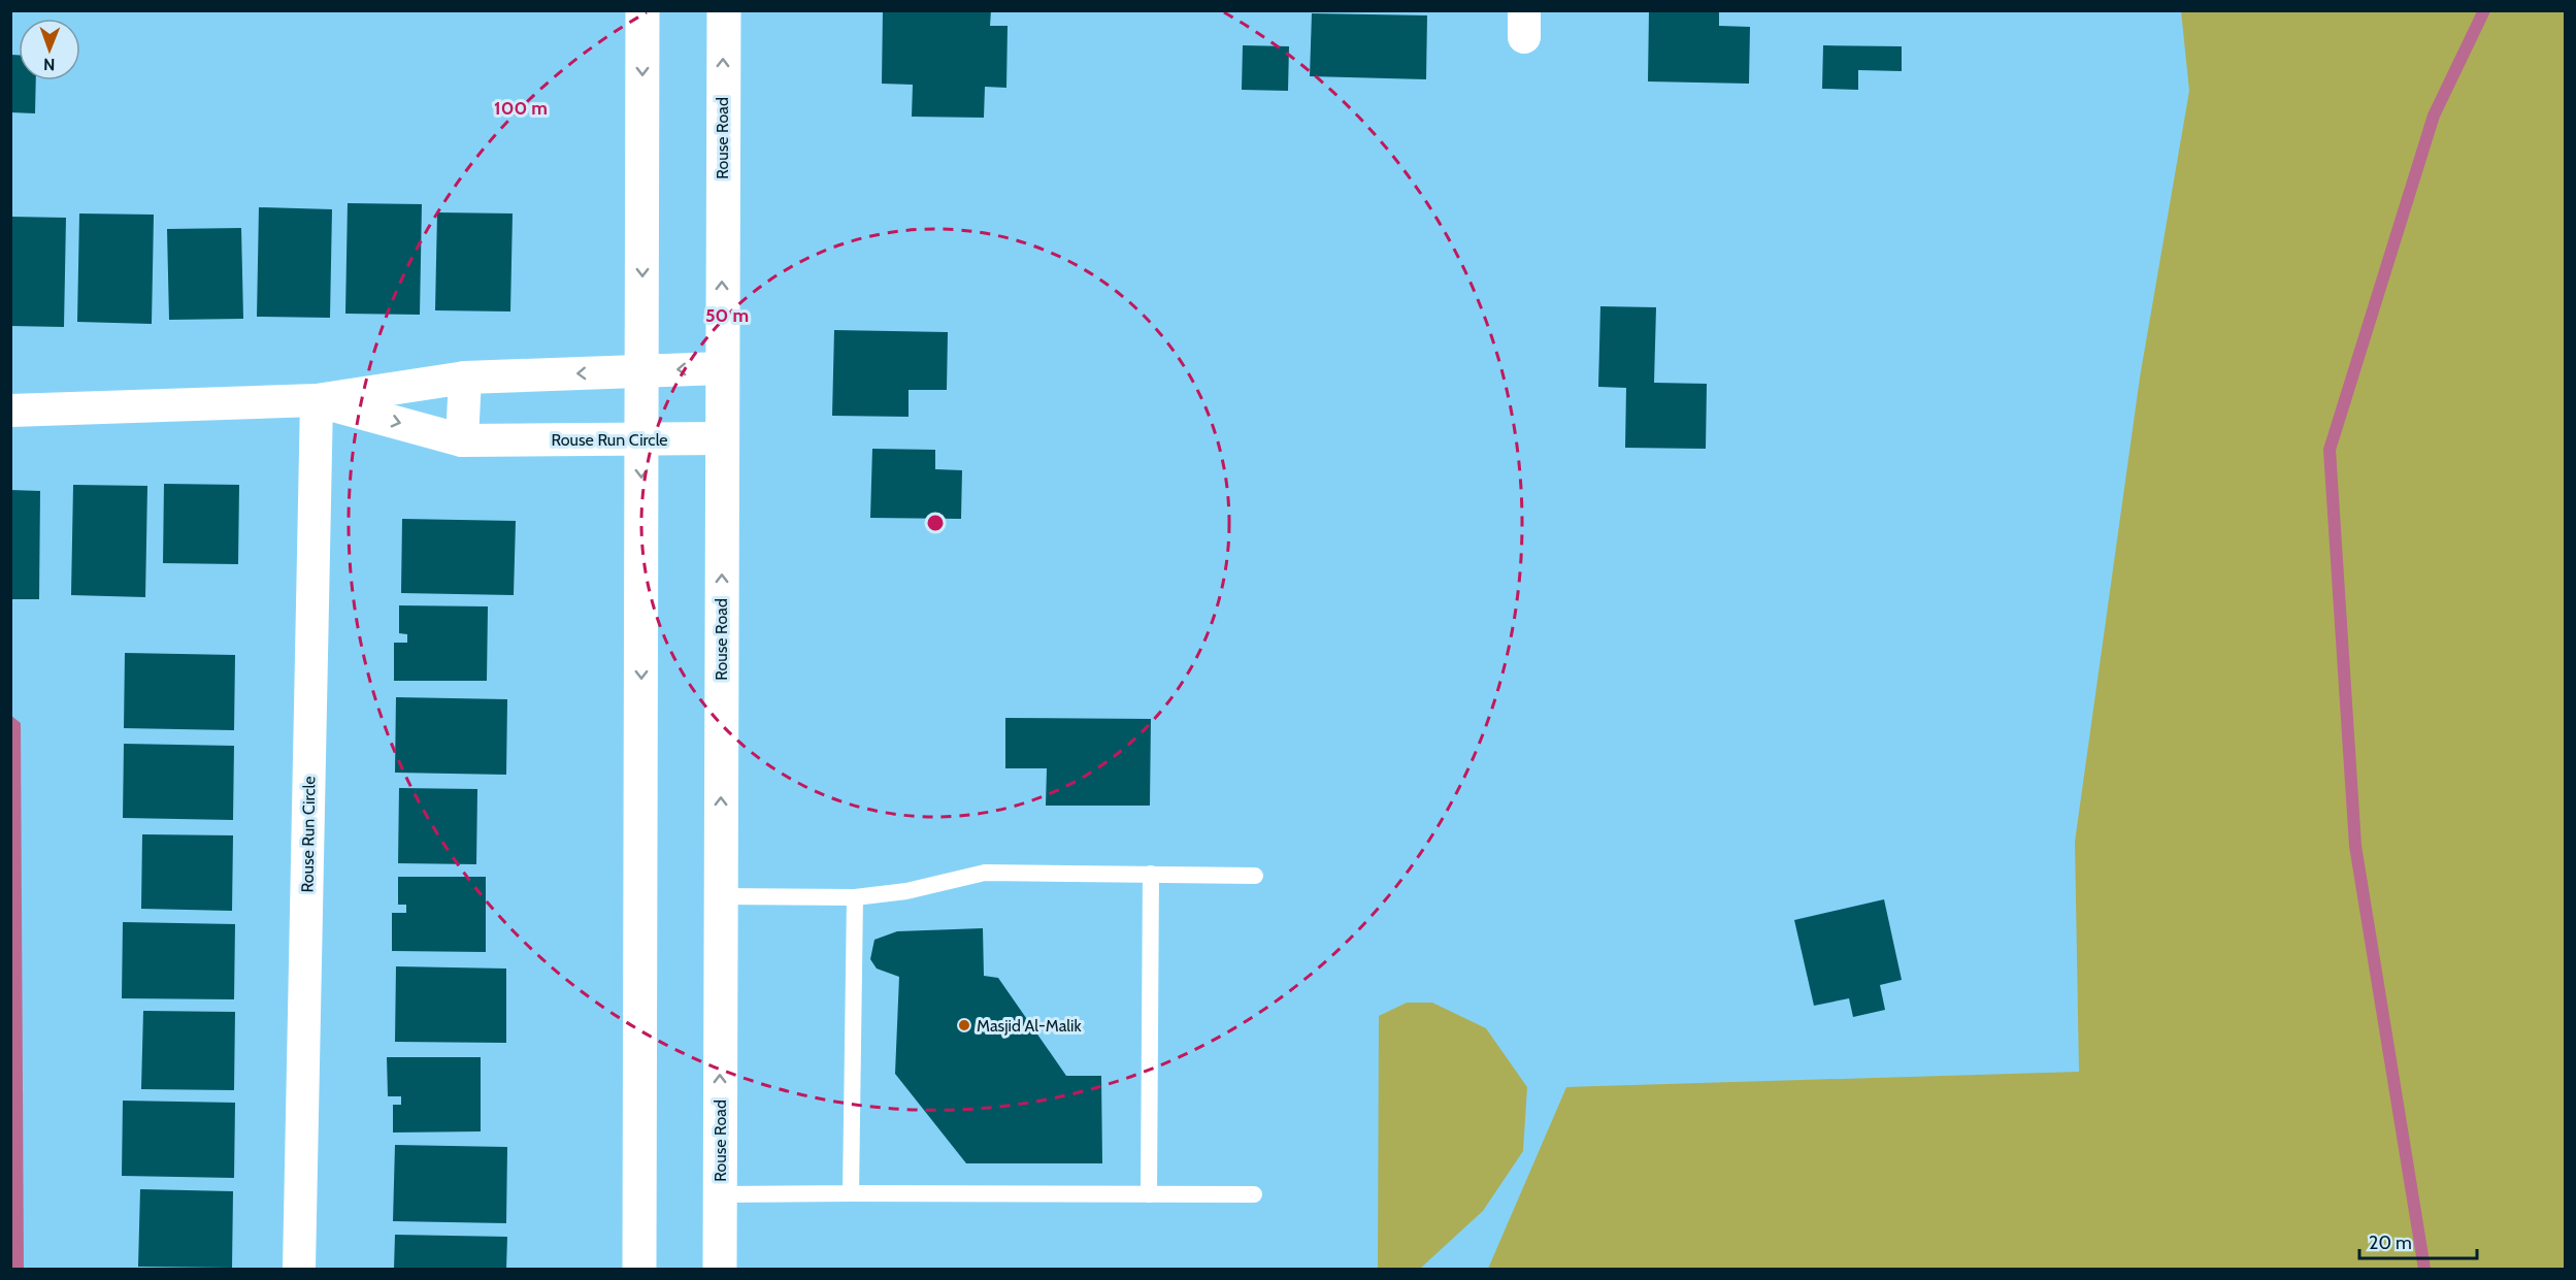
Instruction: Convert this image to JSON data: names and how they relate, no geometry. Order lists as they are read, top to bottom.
{
  "streets": {
    "street": ["Rouse Road", "Rouse Run Circle"]
  },
  "crossings": [
    ["Rouse Road", "Rouse Run Circle"]
  ],
  "places": ["Masjid Al-Malik"],
  "scale_bar": "20 m",
  "north": "bottom",
  "rings": ["100 m", "50 m"]
}
